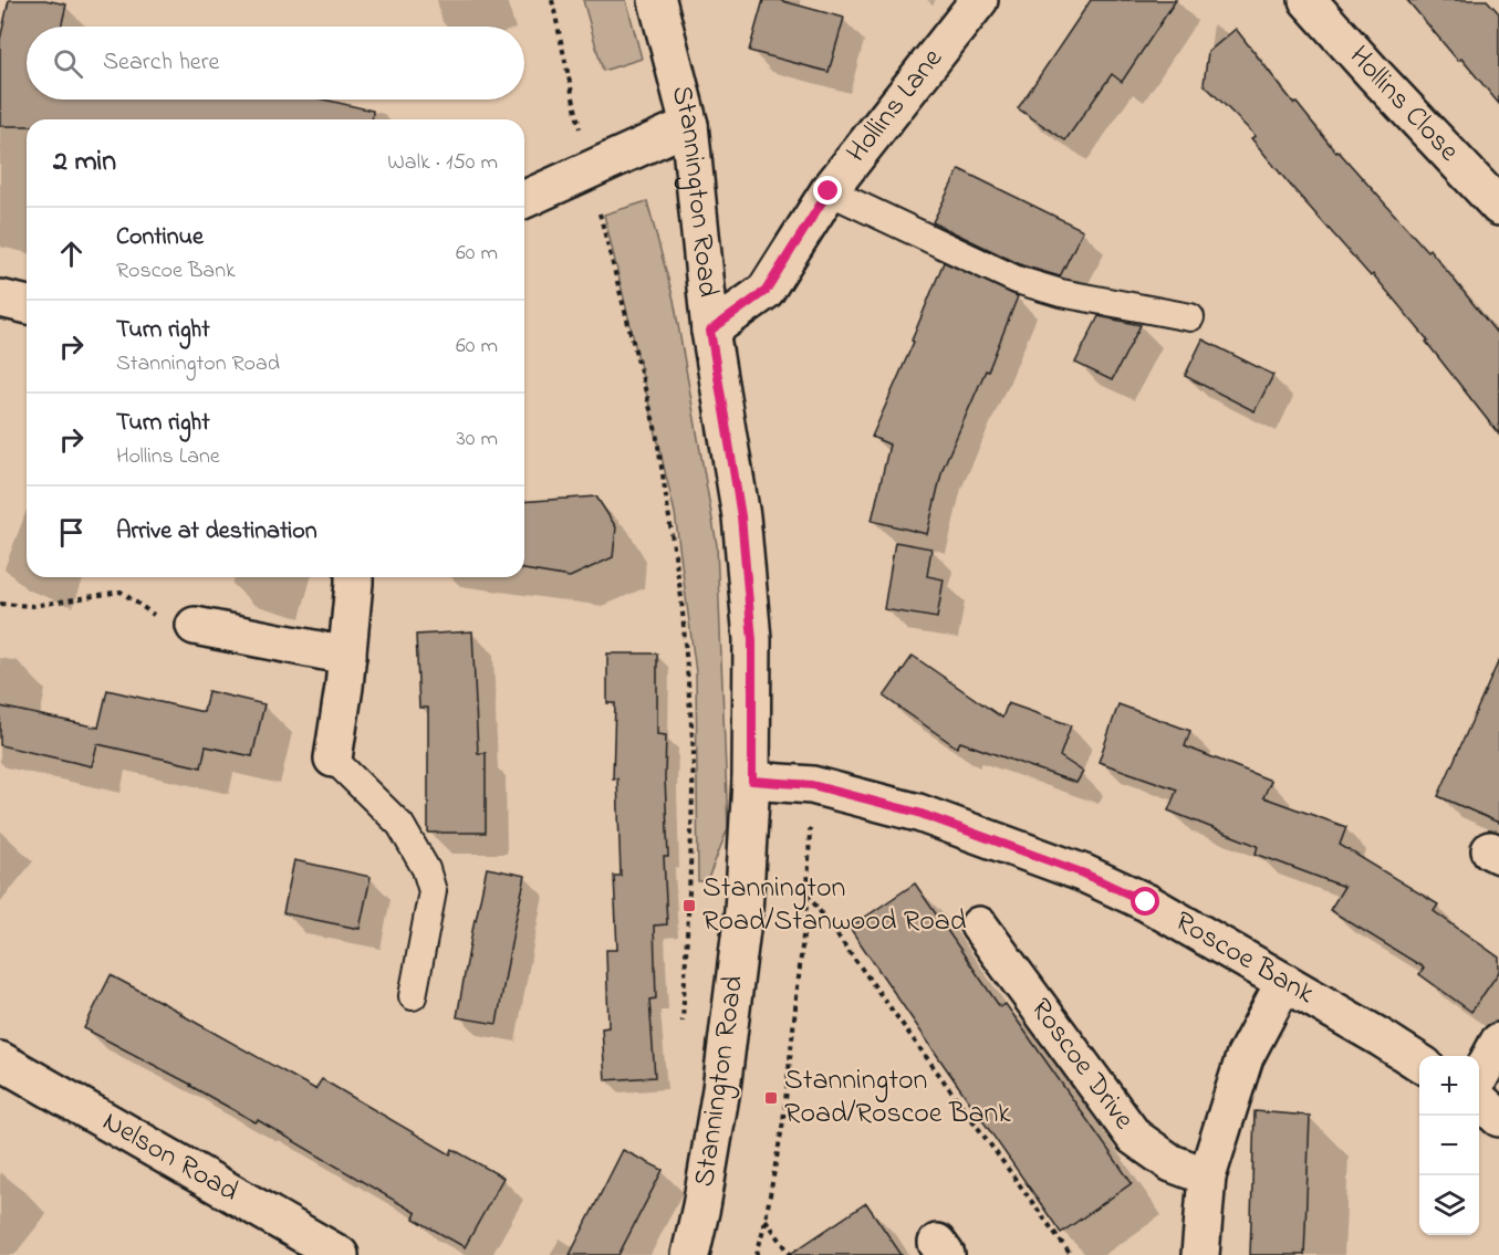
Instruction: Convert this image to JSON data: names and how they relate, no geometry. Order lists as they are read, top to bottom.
{
  "streets": {
    "street": [
      "Hollins Close",
      "Hollins Lane",
      "Stannington Road",
      "Roscoe Bank",
      "Roscoe Drive",
      "Nelson Road"
    ]
  },
  "crossings": [
    ["Hollins Lane", "Stannington Road"],
    ["Stannington Road", "Roscoe Bank"]
  ],
  "places": {
    "transit": ["Stannington Road/Stanwood Road", "Stannington Road/Roscoe Bank"]
  },
  "page": {
    "search": "Search here",
    "heading": ["2 min", "Walk · 150 m"],
    "list": [
      ["Continue", "Roscoe Bank", "60 m"],
      ["Turn right", "Stannington Road", "60 m"],
      ["Turn right", "Hollins Lane", "30 m"],
      "Arrive at destination"
    ],
    "map_buttons": ["+", "−"]
  }
}
